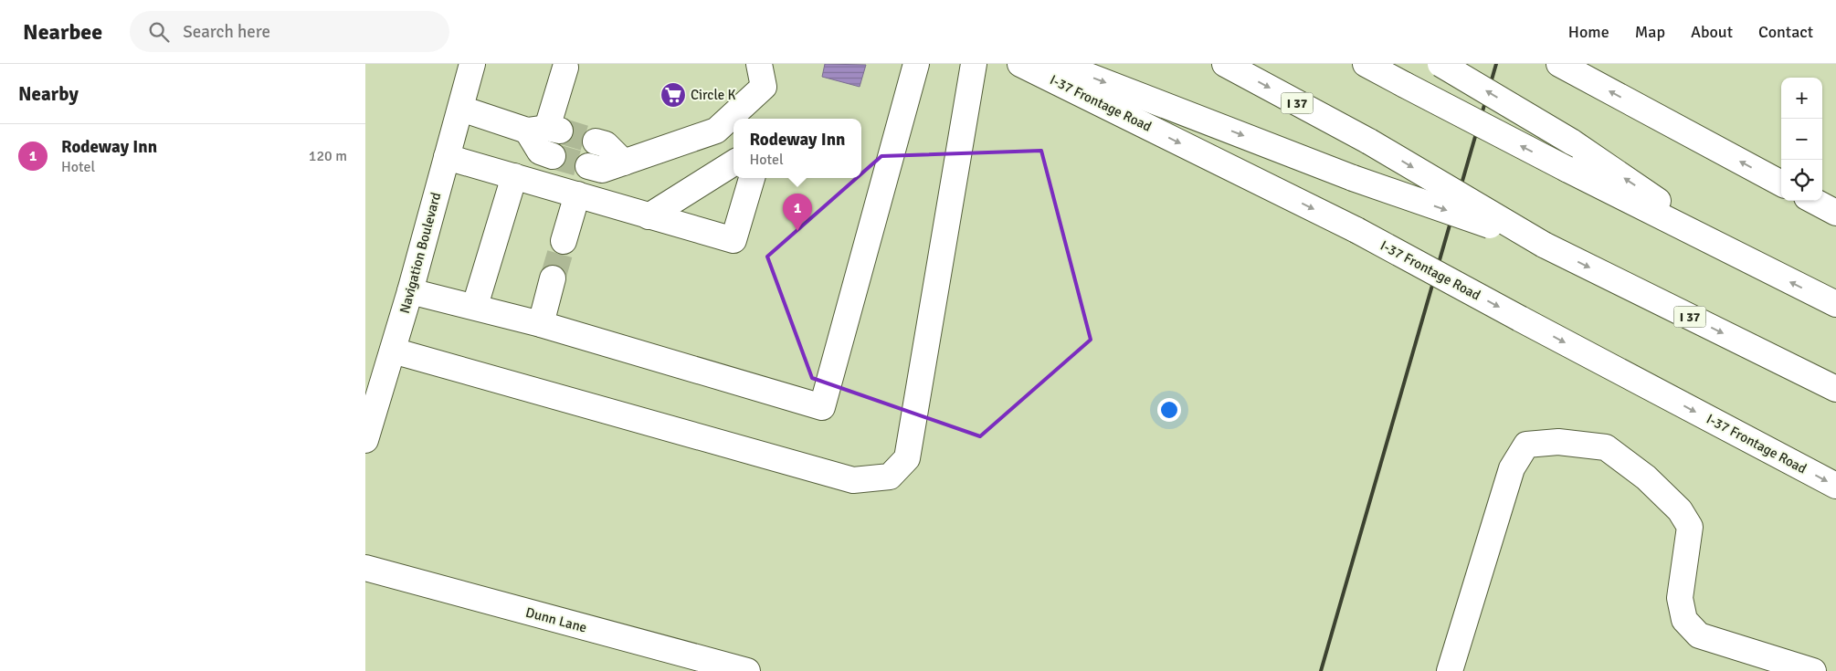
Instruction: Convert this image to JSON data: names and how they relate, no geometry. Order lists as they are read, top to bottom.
{
  "streets": {
    "main road": [
      "I-37 Frontage Road",
      "I 37",
      "Navigation Boulevard",
      "Dunn Lane"
    ]
  },
  "places": {
    "supermarket": ["Circle K"]
  },
  "page": {
    "header": "Nearbee",
    "search": "Search here",
    "nav": [
      "Home",
      "Map",
      "About",
      "Contact"
    ],
    "heading": "Nearby",
    "map_buttons": ["+", "−"],
    "popup": ["Rodeway Inn", "Hotel"],
    "list": [
      {
        "mark": "1",
        "name": "Rodeway Inn",
        "note": "Hotel",
        "value": "120 m"
      }
    ],
    "pins": "1"
  }
}
